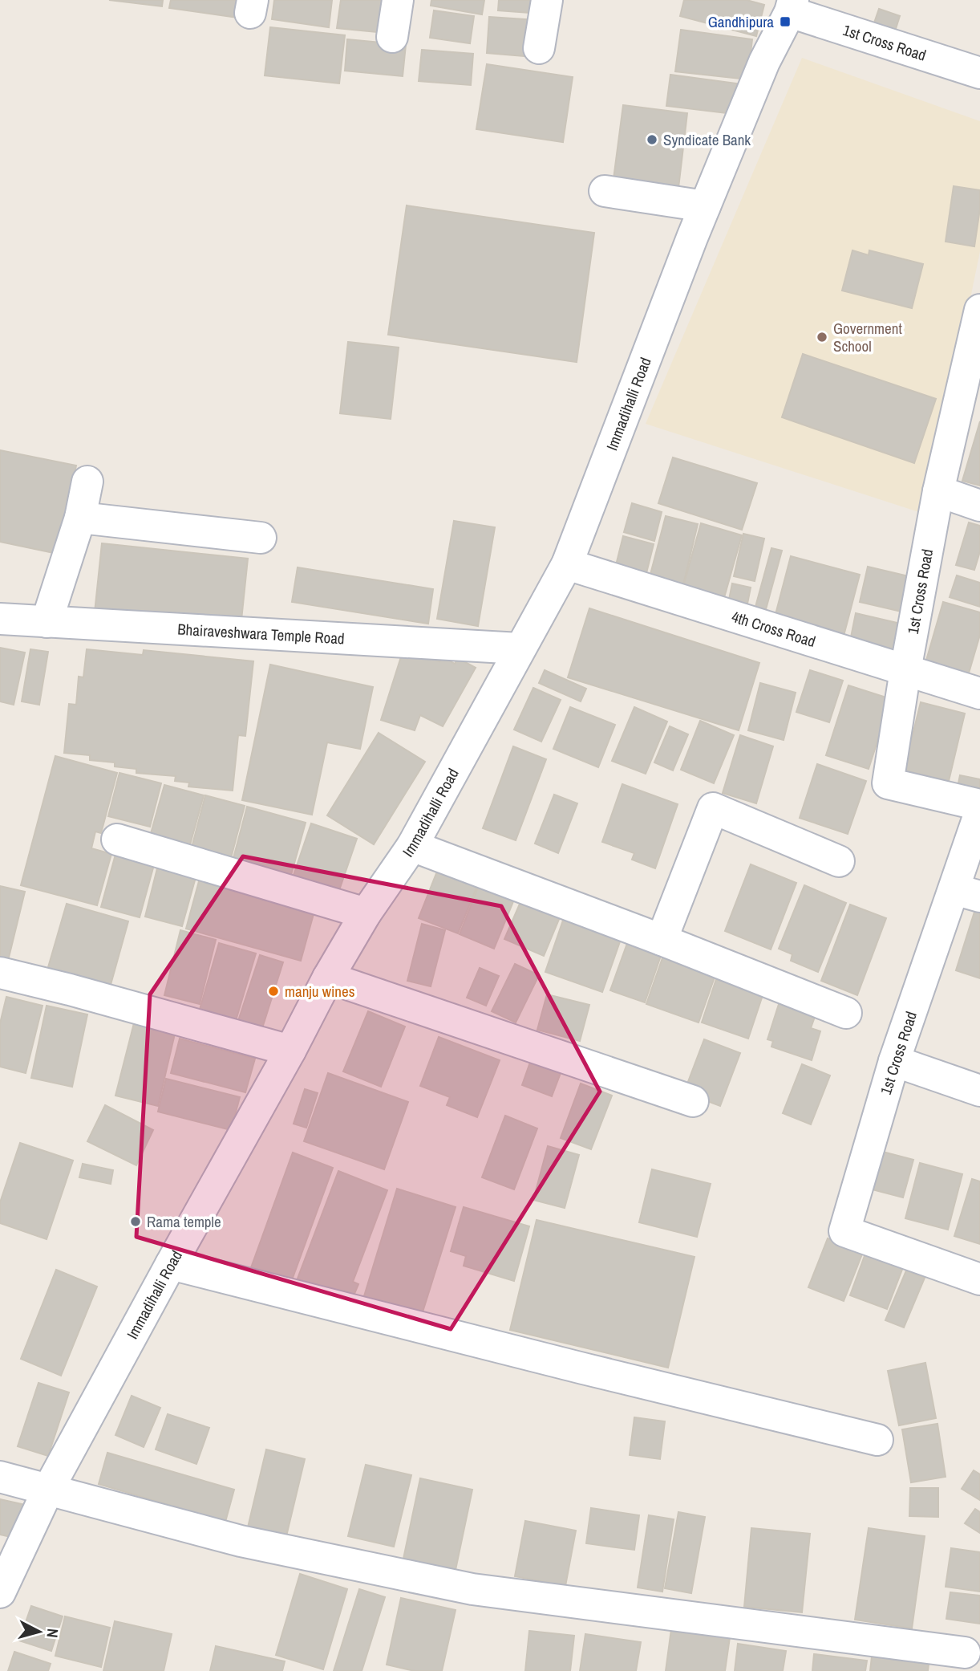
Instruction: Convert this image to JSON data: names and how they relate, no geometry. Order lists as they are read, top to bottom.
{
  "streets": {
    "street": [
      "1st Cross Road",
      "Immadihalli Road",
      "4th Cross Road",
      "Bhairaveshwara Temple Road"
    ]
  },
  "crossings": [
    ["1st Cross Road", "Immadihalli Road"],
    ["1st Cross Road", "4th Cross Road"],
    ["Immadihalli Road", "4th Cross Road"],
    ["Immadihalli Road", "Bhairaveshwara Temple Road"]
  ],
  "places": {
    "transit": ["Gandhipura"],
    "other": [
      "Syndicate Bank",
      "Government School",
      "manju wines",
      "Rama temple"
    ]
  },
  "north": "right"
}
